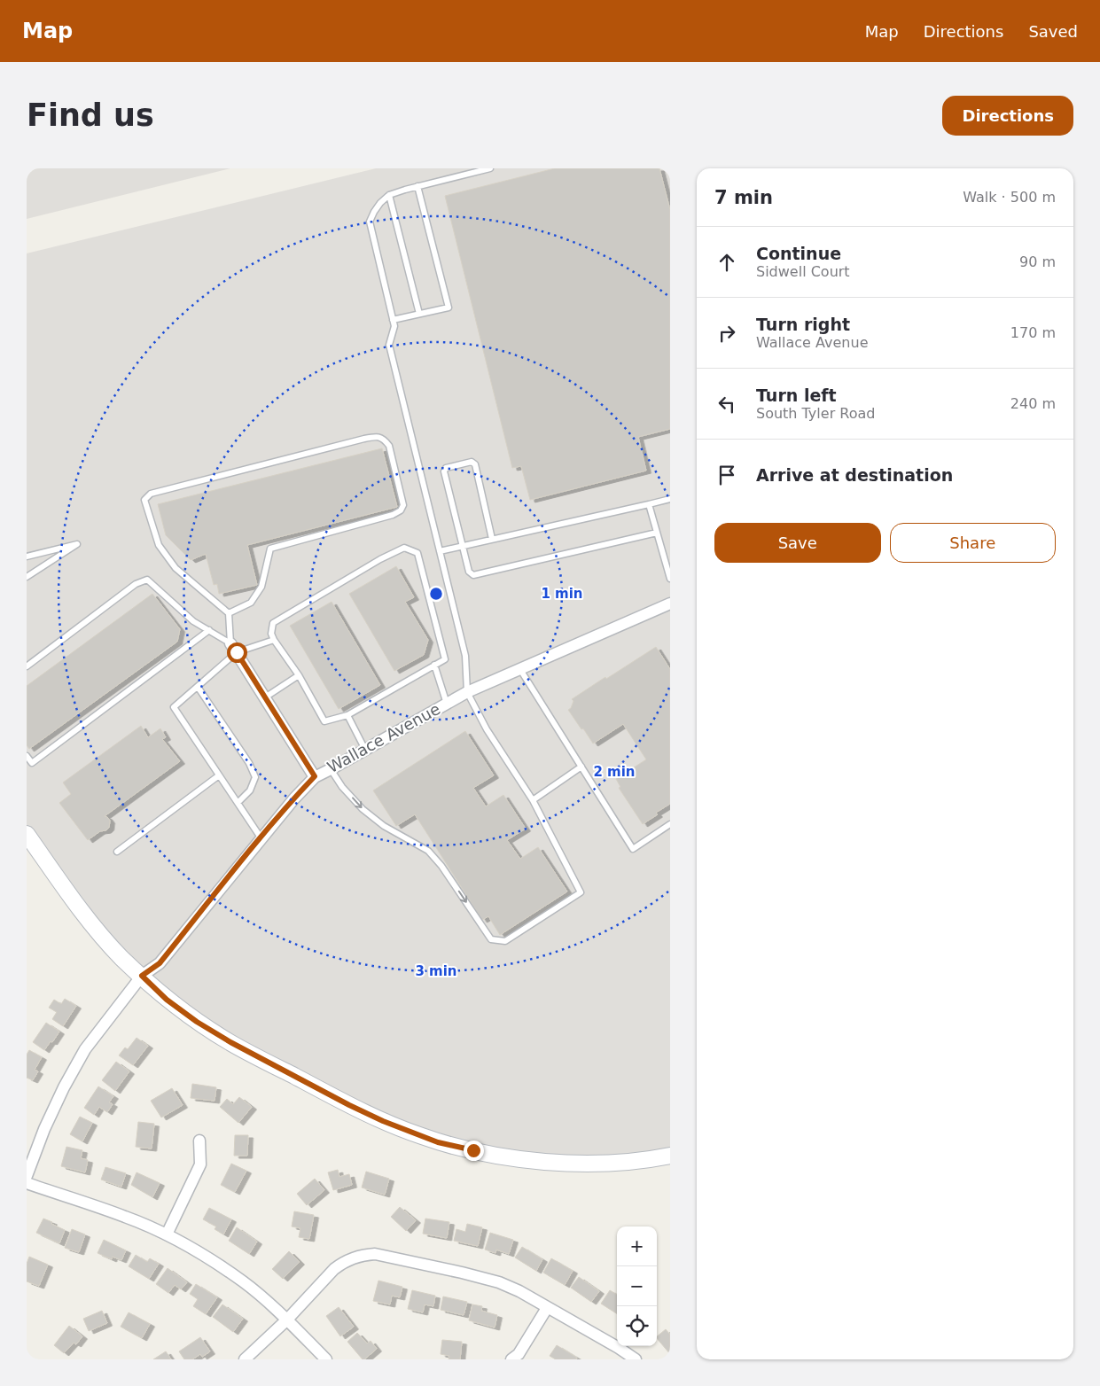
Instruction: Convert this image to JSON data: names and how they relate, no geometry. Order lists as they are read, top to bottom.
{
  "streets": {
    "street": ["Wallace Avenue"]
  },
  "page": {
    "header": "Map",
    "nav": ["Map", "Directions", "Saved"],
    "buttons": [
      "Directions",
      ["Save", "Share"]
    ],
    "title": "Find us",
    "heading": ["7 min", "Walk · 500 m"],
    "list": [
      ["Continue", "Sidwell Court", "90 m"],
      ["Turn right", "Wallace Avenue", "170 m"],
      ["Turn left", "South Tyler Road", "240 m"],
      "Arrive at destination"
    ],
    "map_buttons": ["+", "−"]
  },
  "rings": ["1 min", "2 min", "3 min"]
}
